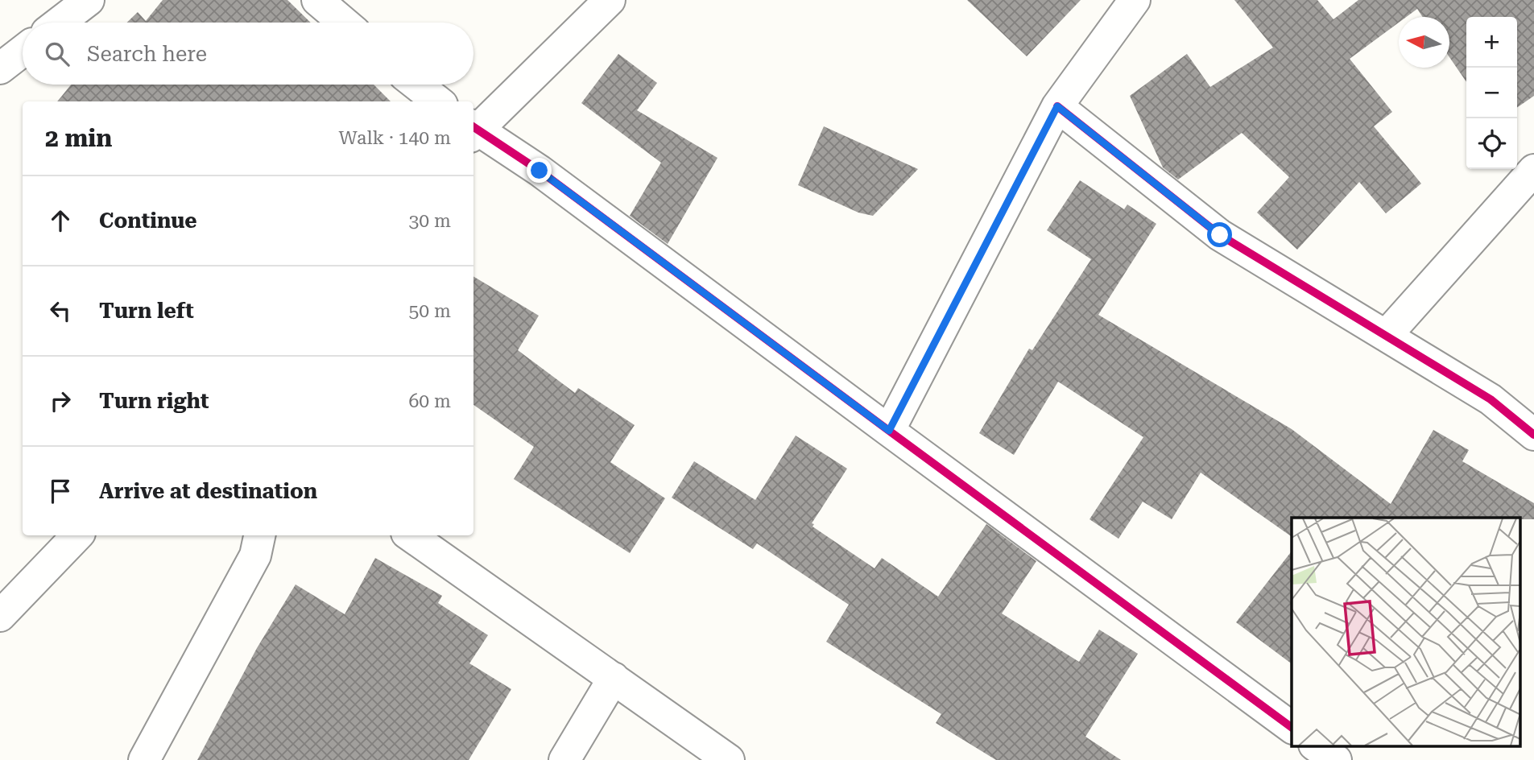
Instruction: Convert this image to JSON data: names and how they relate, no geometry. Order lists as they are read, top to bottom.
{
  "north": "left",
  "page": {
    "map_buttons": ["+", "−"],
    "search": "Search here",
    "heading": ["2 min", "Walk · 140 m"],
    "list": [
      ["Continue", "30 m"],
      ["Turn left", "50 m"],
      ["Turn right", "60 m"],
      "Arrive at destination"
    ]
  }
}
